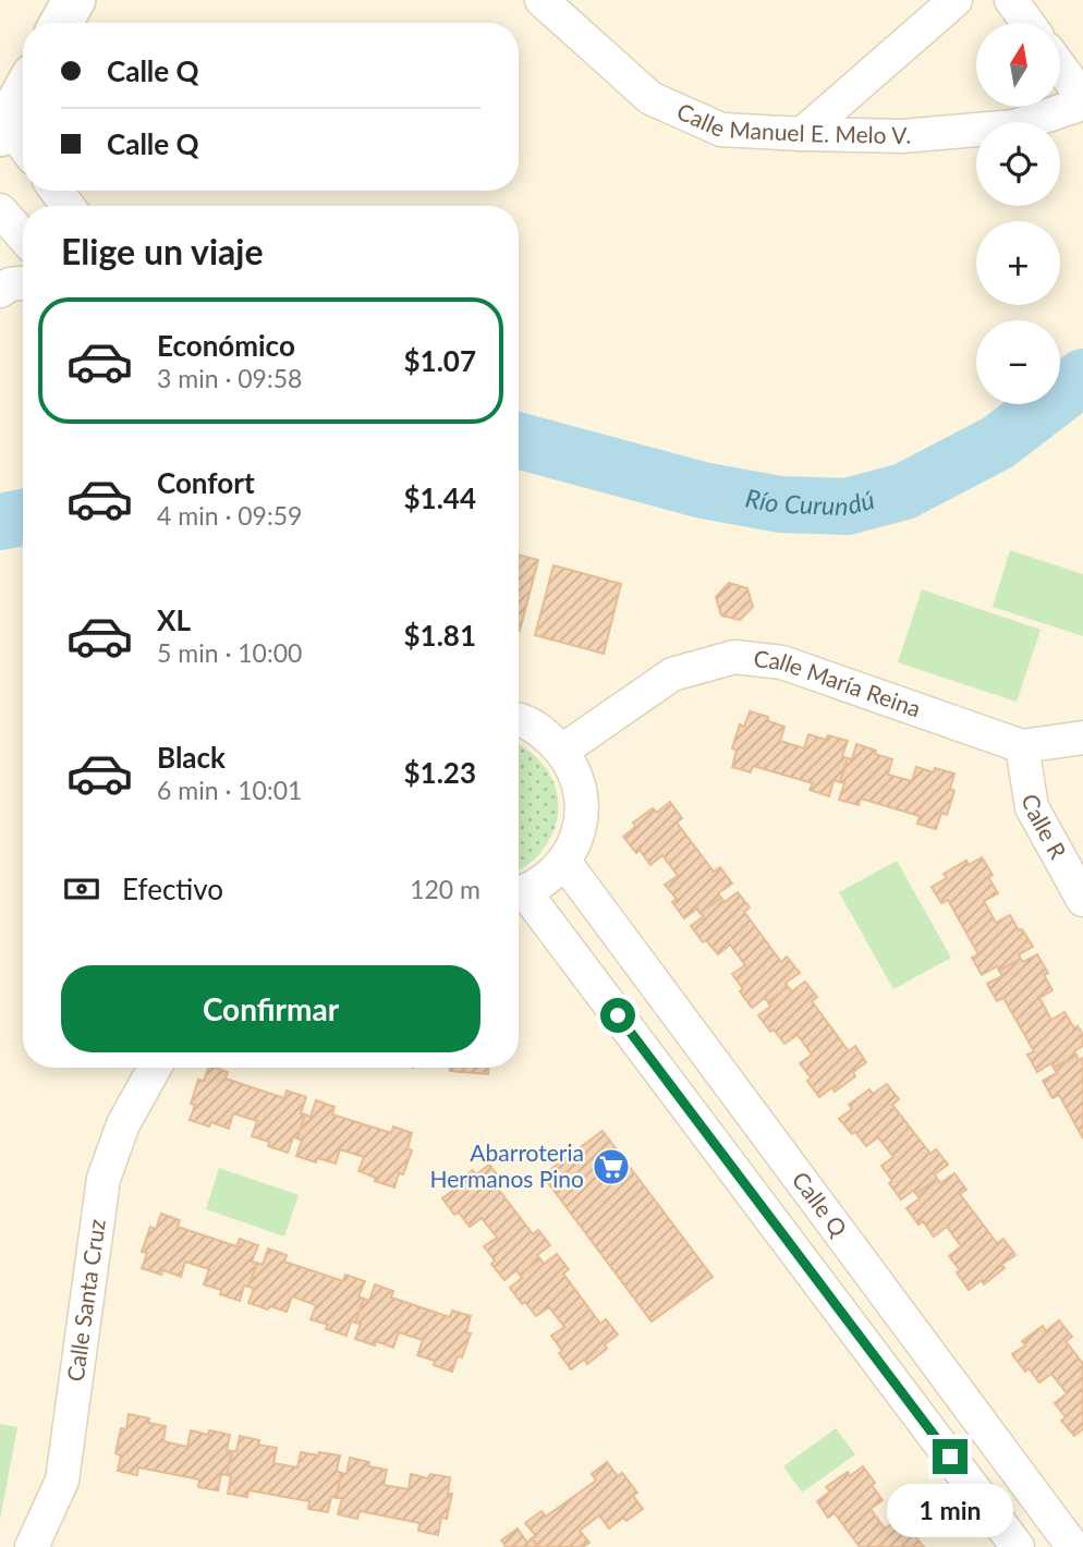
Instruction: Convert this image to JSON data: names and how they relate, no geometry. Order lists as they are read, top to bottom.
{
  "streets": {
    "street": [
      "Calle Manuel E. Melo V.",
      "Calle María Reina",
      "Calle R",
      "Calle Q",
      "Calle Santa Cruz"
    ]
  },
  "crossings": [
    ["Calle María Reina", "Calle R"]
  ],
  "water": ["Río Curundú"],
  "places": {
    "supermarket": ["Abarroteria Hermanos Pino"]
  },
  "north": "top",
  "page": {
    "map_buttons": ["+", "−"],
    "banner": ["Calle Q", "Calle Q"],
    "heading": "Elige un viaje",
    "list": [
      {
        "name": "Económico",
        "note": "3 min · 09:58",
        "value": "$1.07"
      },
      {
        "name": "Confort",
        "note": "4 min · 09:59",
        "value": "$1.44"
      },
      {
        "name": "XL",
        "note": "5 min · 10:00",
        "value": "$1.81"
      },
      {
        "name": "Black",
        "note": "6 min · 10:01",
        "value": "$1.23"
      }
    ],
    "pay": ["Efectivo", "120 m"],
    "buttons": "Confirmar",
    "bubble": "1 min"
  }
}
